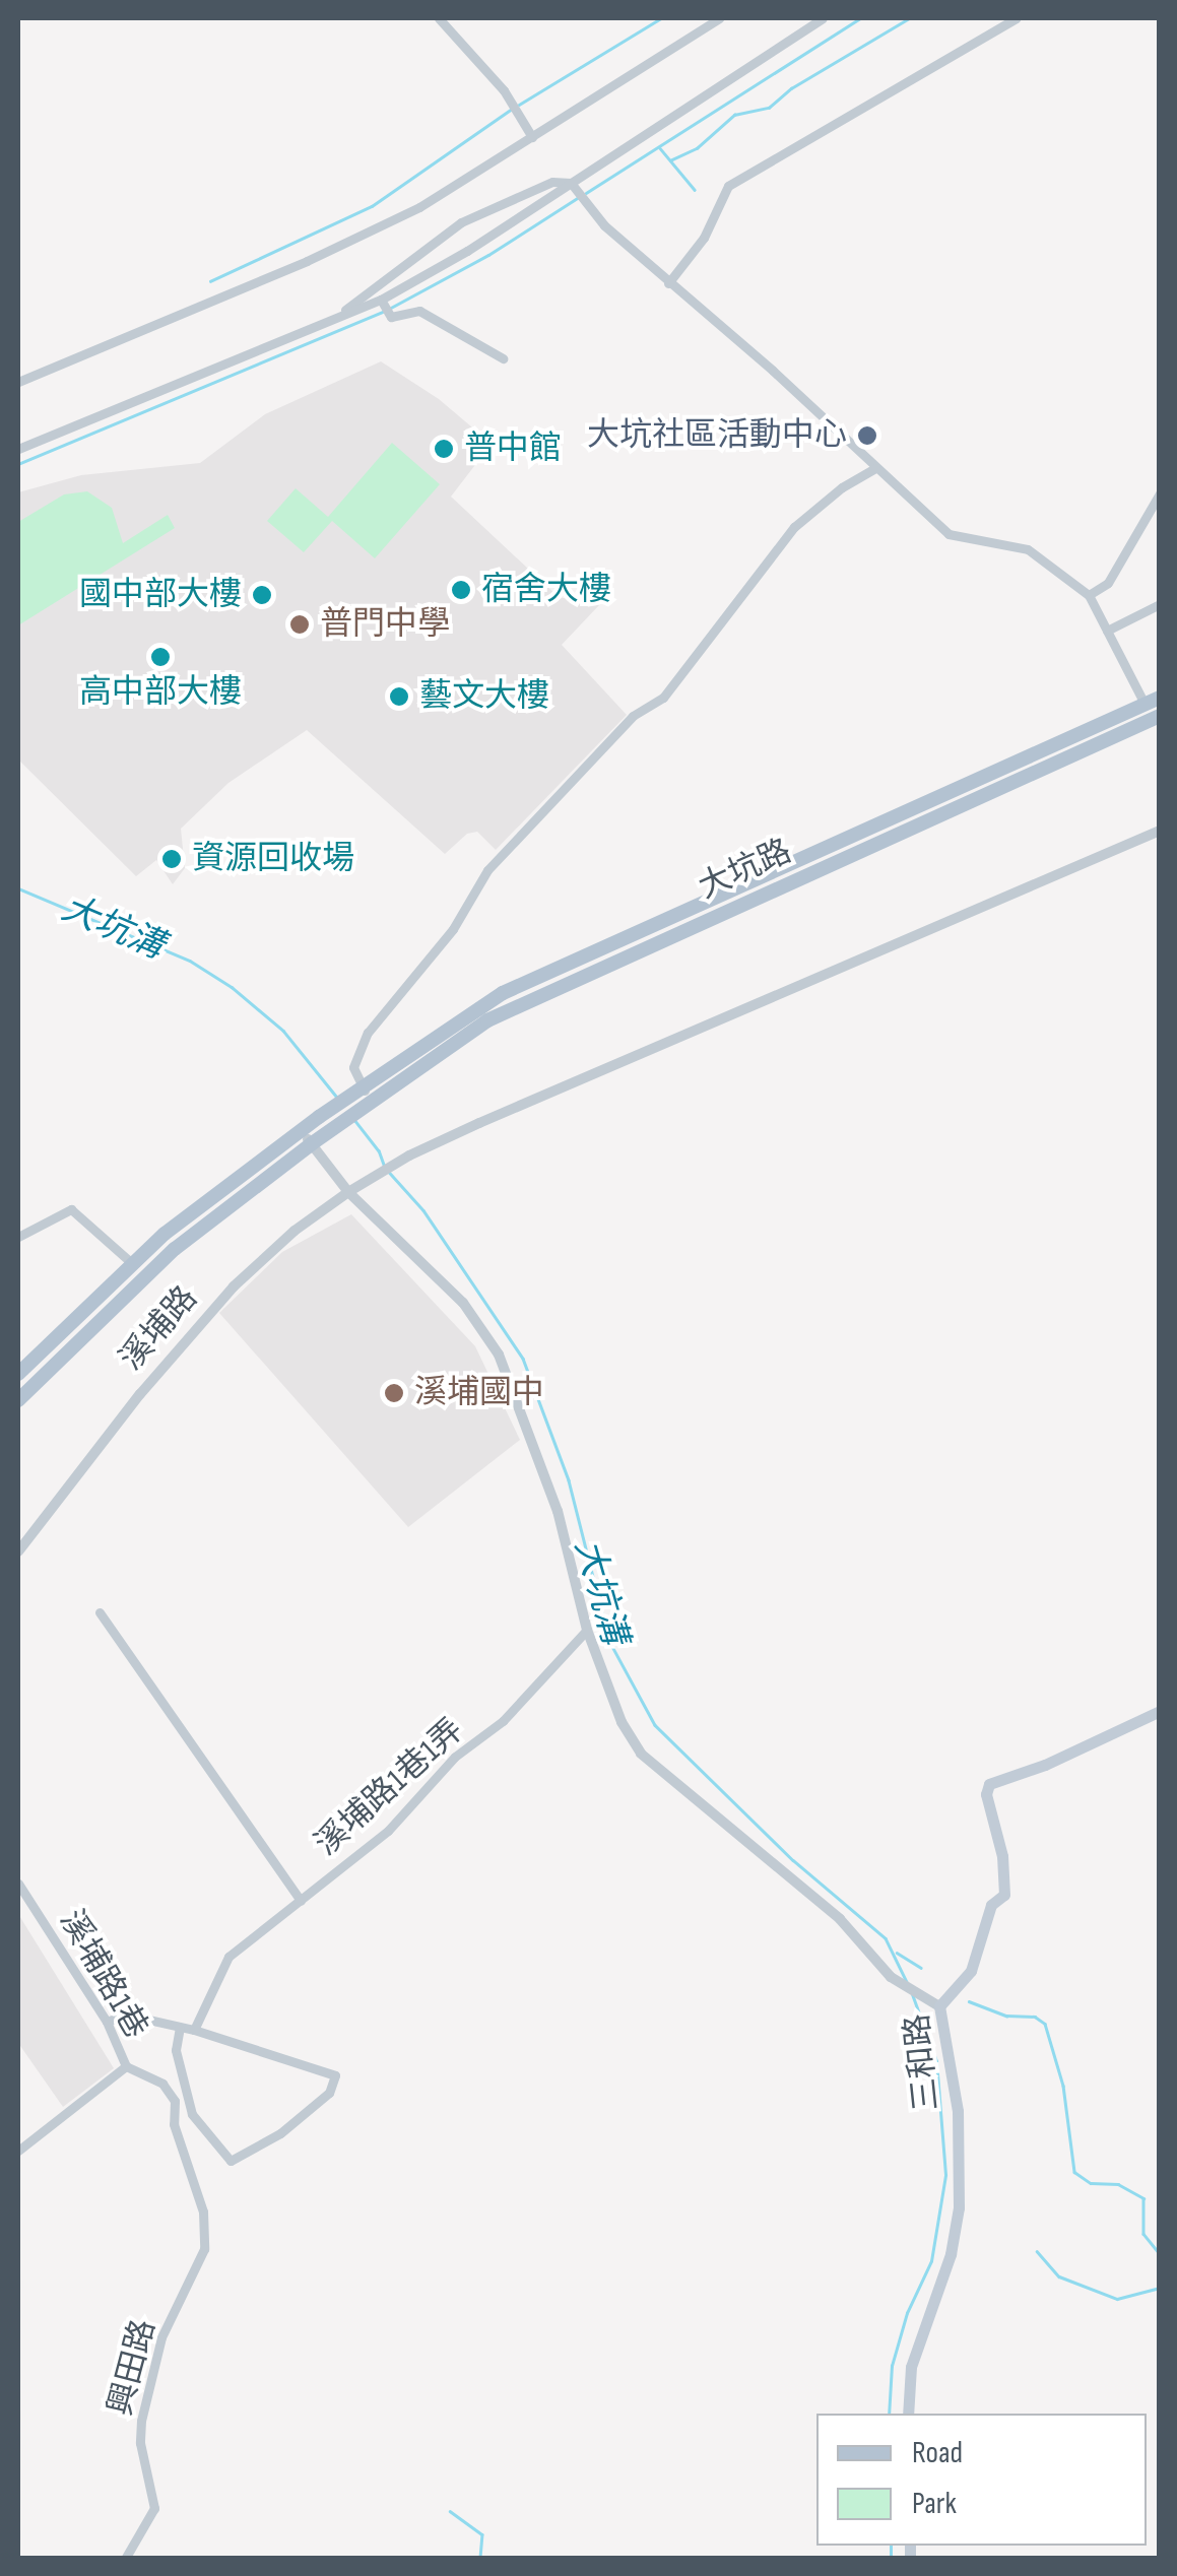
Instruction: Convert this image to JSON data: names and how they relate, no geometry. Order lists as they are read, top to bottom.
{
  "streets": {
    "main road": ["大坑路", "溪埔路", "三和路"],
    "street": ["溪埔路1巷1弄", "溪埔路1巷", "興田路"]
  },
  "crossings": [
    ["大坑路", "溪埔路"],
    ["溪埔路1巷", "興田路"]
  ],
  "water": ["大坑溝"],
  "places": [
    "大坑社區活動中心",
    "普中館",
    "宿舍大樓",
    "國中部大樓",
    "普門中學",
    "高中部大樓",
    "藝文大樓",
    "資源回收場",
    "溪埔國中"
  ],
  "legend": ["Road", "Park"]
}
